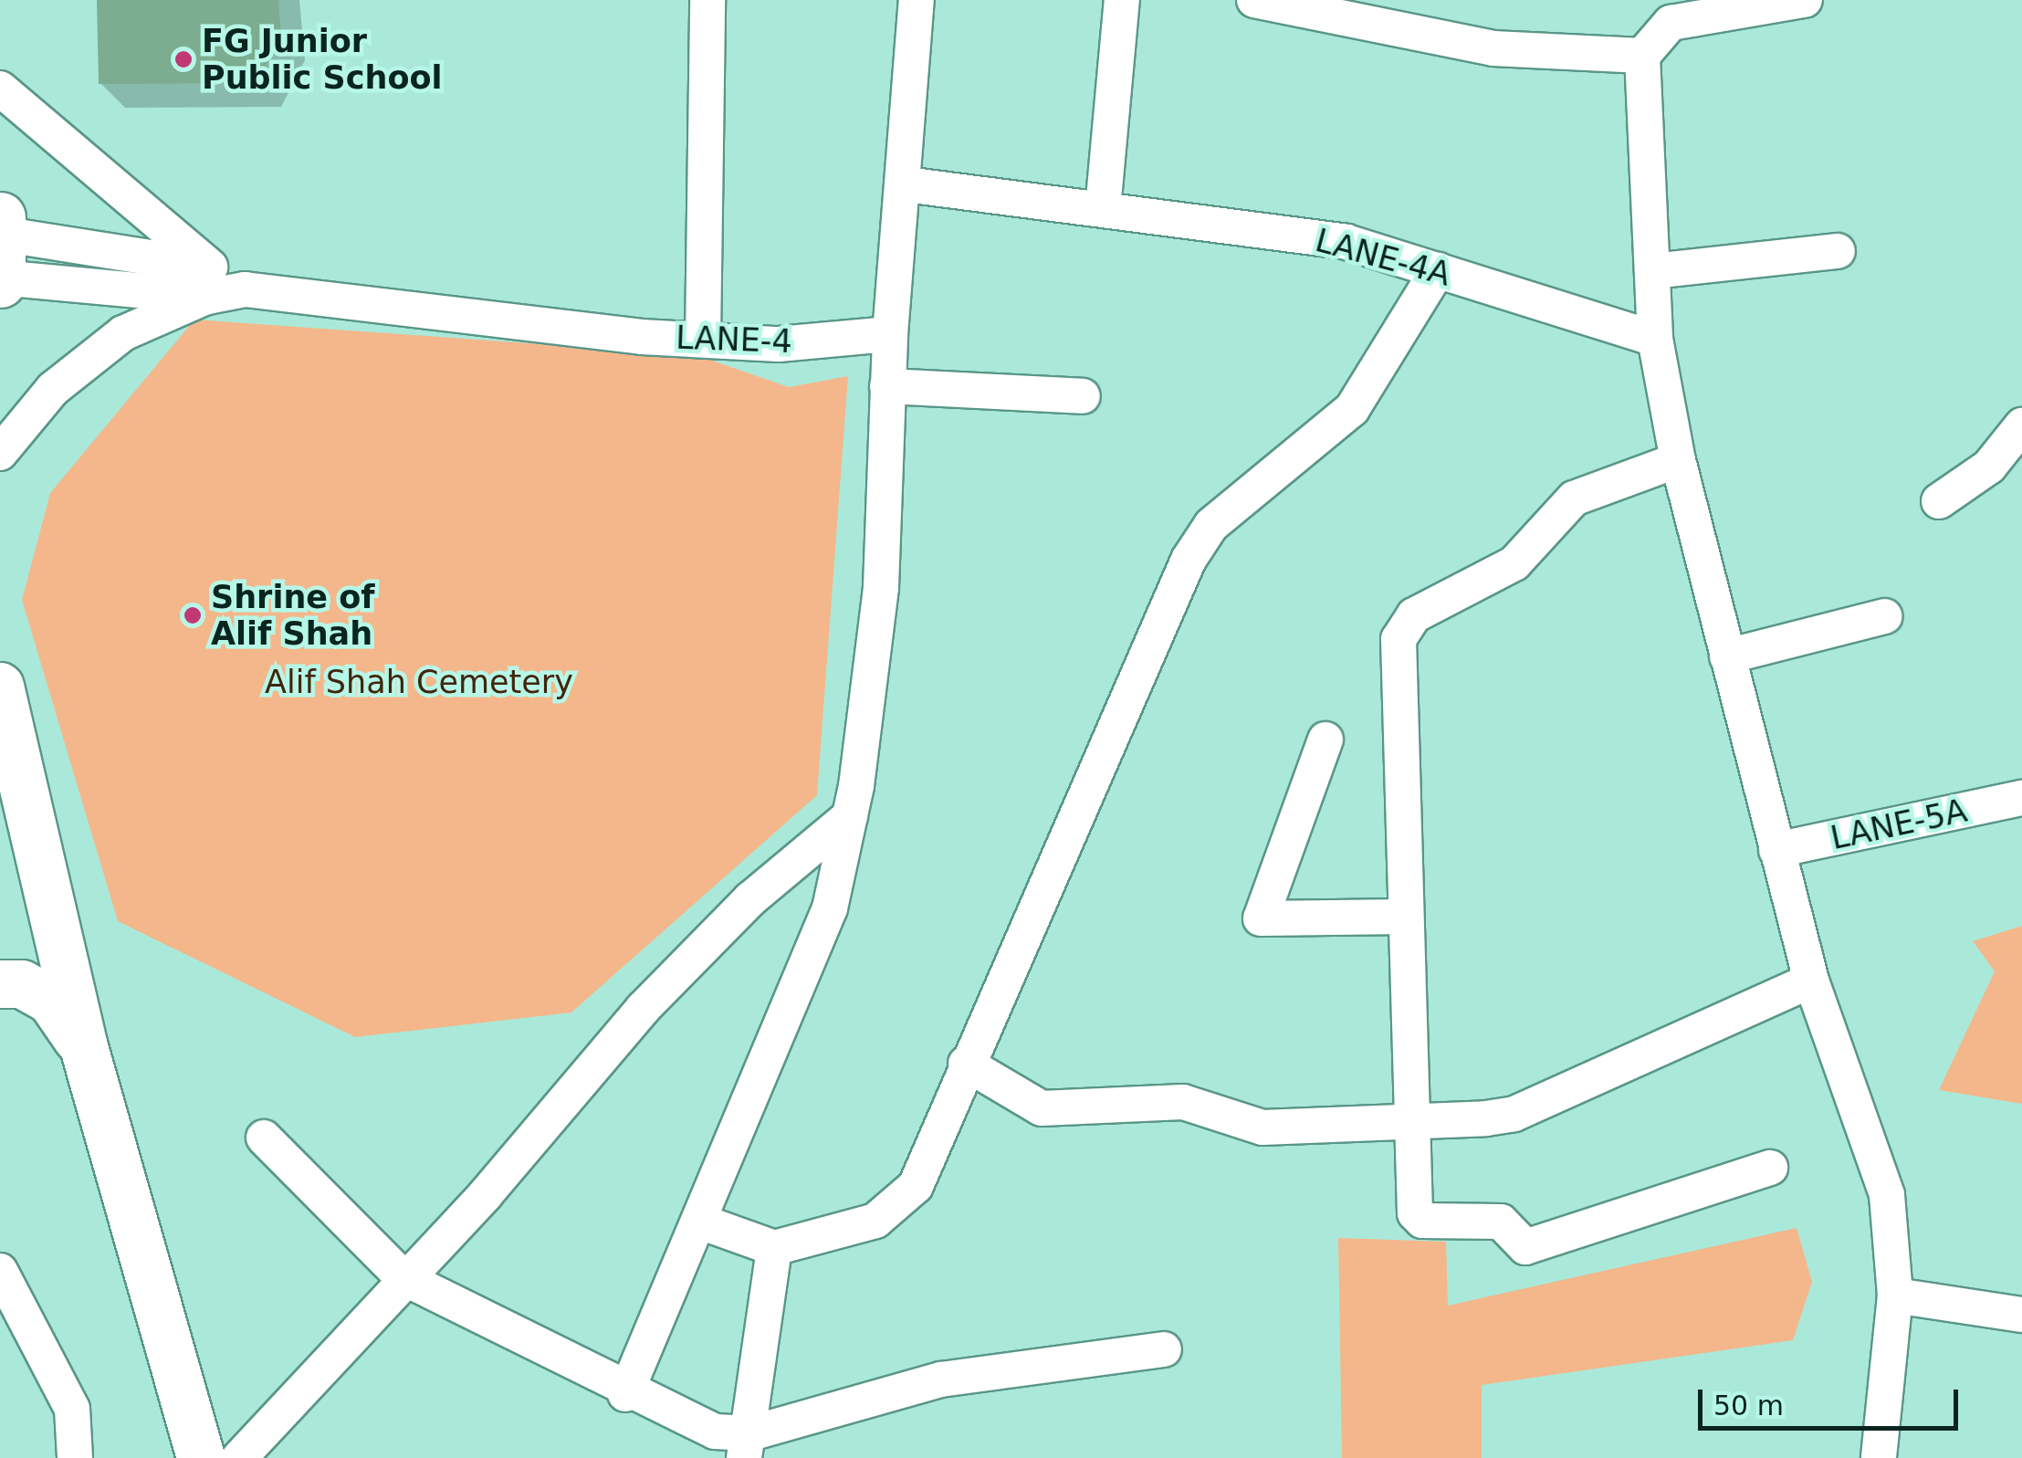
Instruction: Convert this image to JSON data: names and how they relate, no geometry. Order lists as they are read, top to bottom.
{
  "streets": {
    "street": ["LANE-4A", "LANE-4", "LANE-5A"]
  },
  "parks": ["Alif Shah Cemetery"],
  "places": ["FG Junior Public School", "Shrine of Alif Shah"],
  "scale_bar": "50 m"
}
